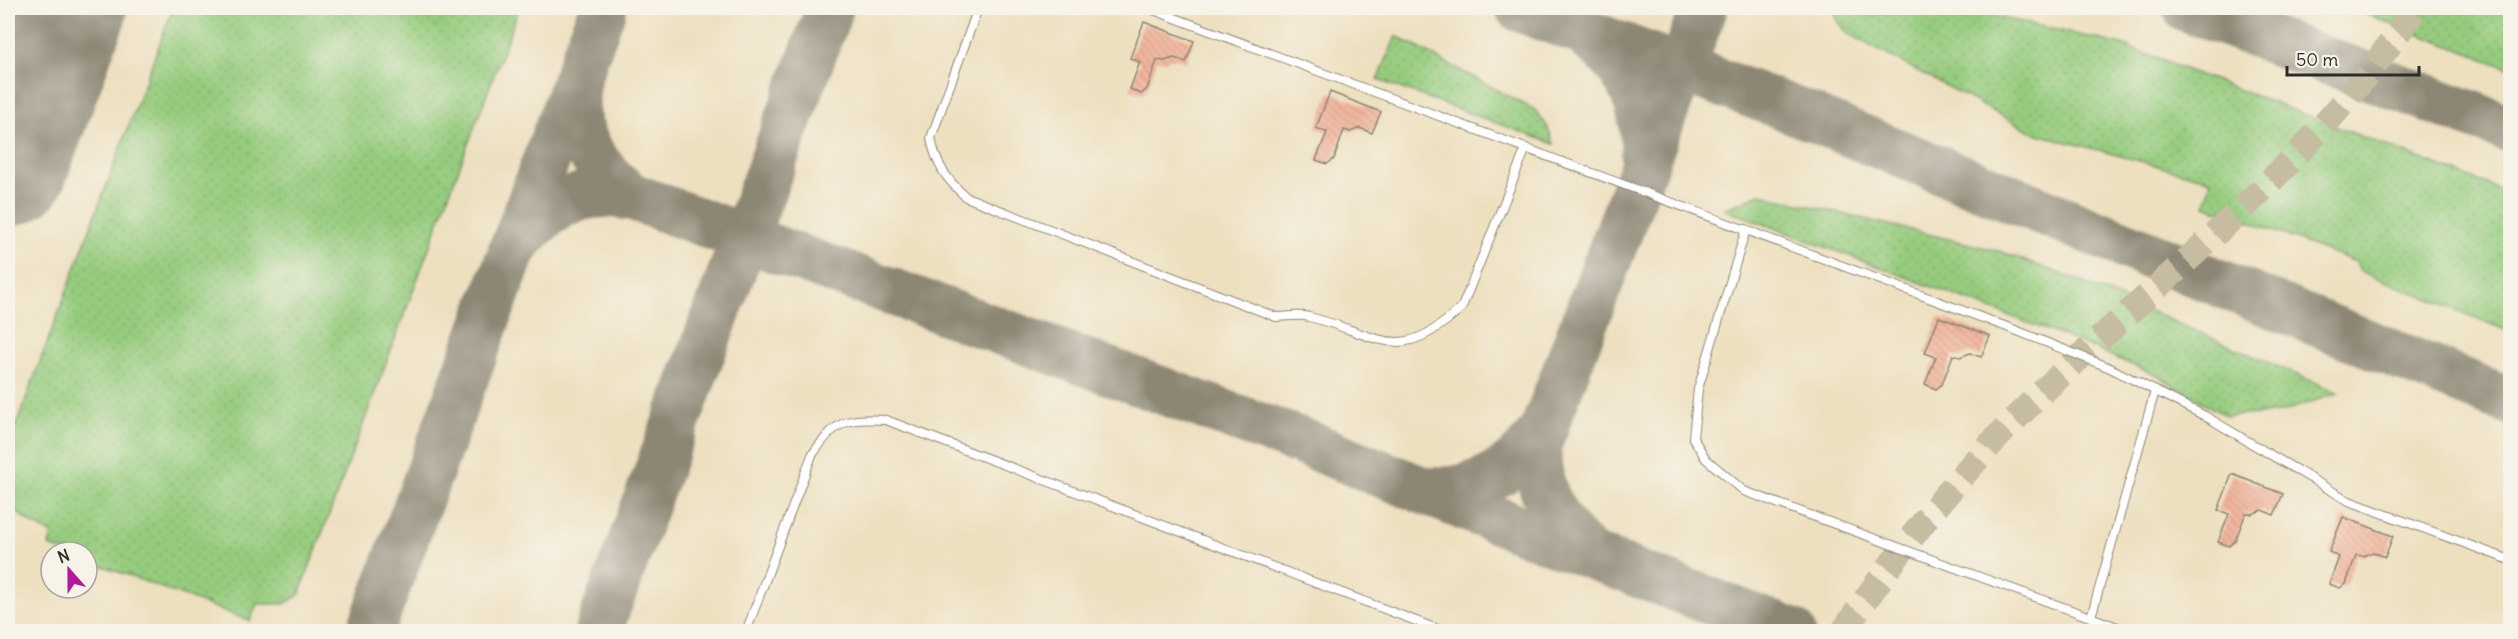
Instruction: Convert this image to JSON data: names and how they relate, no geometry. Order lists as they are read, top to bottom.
{
  "scale_bar": "50 m",
  "north": "top"
}
